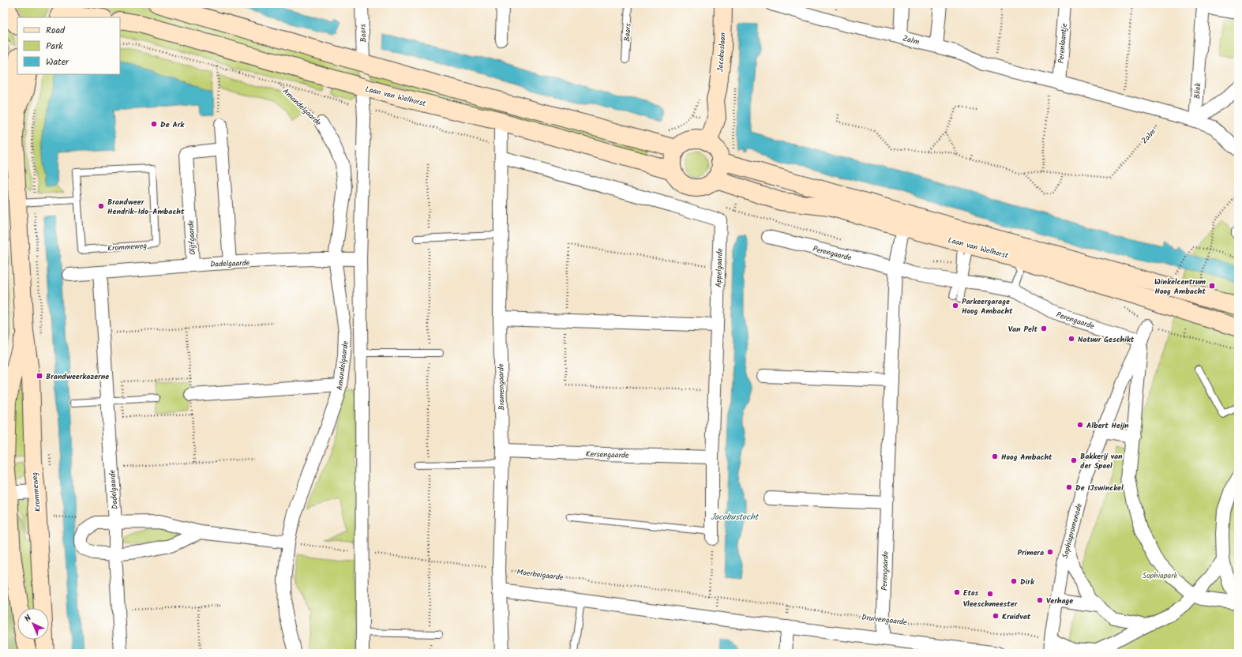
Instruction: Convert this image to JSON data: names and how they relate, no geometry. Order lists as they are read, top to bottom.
{
  "streets": {
    "main road": ["Jacobuslaan", "Laan van Welhorst", "Krommeweg"],
    "street": [
      "Baars",
      "Zalm",
      "Perenlaantje",
      "Bliek",
      "Amandelgaarde",
      "Olijfgaarde",
      "Perengaarde",
      "Dadelgaarde",
      "Appelgaarde",
      "Bramengaarde",
      "Kersengaarde",
      "Sophiapromenade"
    ],
    "path": ["Moerbeigaarde", "Druivengaarde"]
  },
  "crossings": [
    ["Zalm", "Perenlaantje"],
    ["Zalm", "Bliek"],
    ["Jacobuslaan", "Laan van Welhorst"],
    ["Laan van Welhorst", "Amandelgaarde"],
    ["Laan van Welhorst", "Perengaarde"],
    ["Laan van Welhorst", "Bramengaarde"],
    ["Amandelgaarde", "Dadelgaarde"],
    ["Amandelgaarde", "Moerbeigaarde"],
    ["Olijfgaarde", "Dadelgaarde"],
    ["Perengaarde", "Sophiapromenade"],
    ["Perengaarde", "Druivengaarde"],
    ["Appelgaarde", "Bramengaarde"],
    ["Bramengaarde", "Kersengaarde"],
    ["Bramengaarde", "Moerbeigaarde"],
    ["Sophiapromenade", "Druivengaarde"],
    ["Moerbeigaarde", "Druivengaarde"]
  ],
  "water": ["Jacobustocht"],
  "parks": ["Sophiapark"],
  "places": {
    "other": [
      "De Ark",
      "Brandweer Hendrik-Ido-Ambacht",
      "Parkeergarage Hoog Ambacht",
      "Van Pelt",
      "Natuur Geschikt",
      "Albert Heijn",
      "Hoog Ambacht",
      "Bakkerij van der Spoel",
      "De IJswinckel",
      "Primera",
      "Dirk",
      "Etos",
      "Vleeschmeester",
      "Verhage",
      "Kruidvat"
    ],
    "transit": ["Winkelcentrum Hoog Ambacht", "Brandweerkazerne"]
  },
  "legend": ["Road", "Park", "Water"],
  "north": "top left"
}
